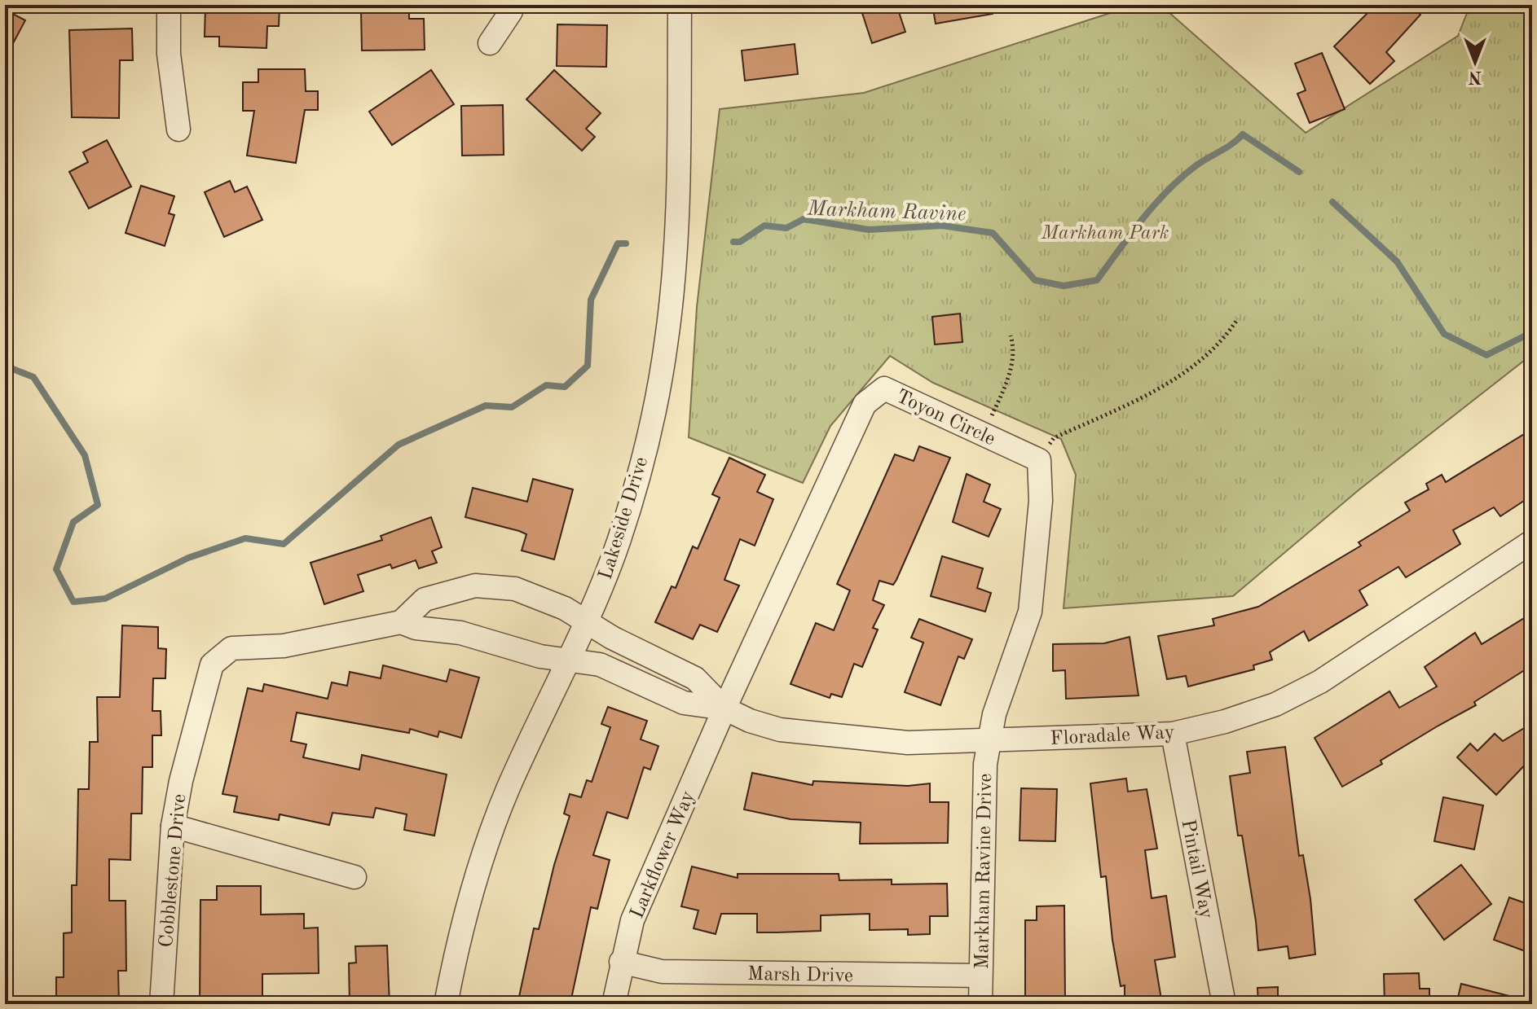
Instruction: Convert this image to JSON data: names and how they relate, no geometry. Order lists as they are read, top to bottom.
{
  "streets": {
    "street": [
      "Toyon Circle",
      "Lakeside Drive",
      "Floradale Way",
      "Larkflower Way",
      "Pintail Way",
      "Cobblestone Drive",
      "Markham Ravine Drive",
      "Marsh Drive"
    ]
  },
  "crossings": [
    ["Toyon Circle", "Floradale Way"],
    ["Toyon Circle", "Larkflower Way"],
    ["Lakeside Drive", "Floradale Way"],
    ["Lakeside Drive", "Cobblestone Drive"],
    ["Floradale Way", "Larkflower Way"],
    ["Floradale Way", "Pintail Way"],
    ["Floradale Way", "Cobblestone Drive"],
    ["Floradale Way", "Markham Ravine Drive"],
    ["Larkflower Way", "Marsh Drive"],
    ["Markham Ravine Drive", "Marsh Drive"]
  ],
  "water": ["Markham Ravine"],
  "parks": ["Markham Park"],
  "north": "bottom"
}
